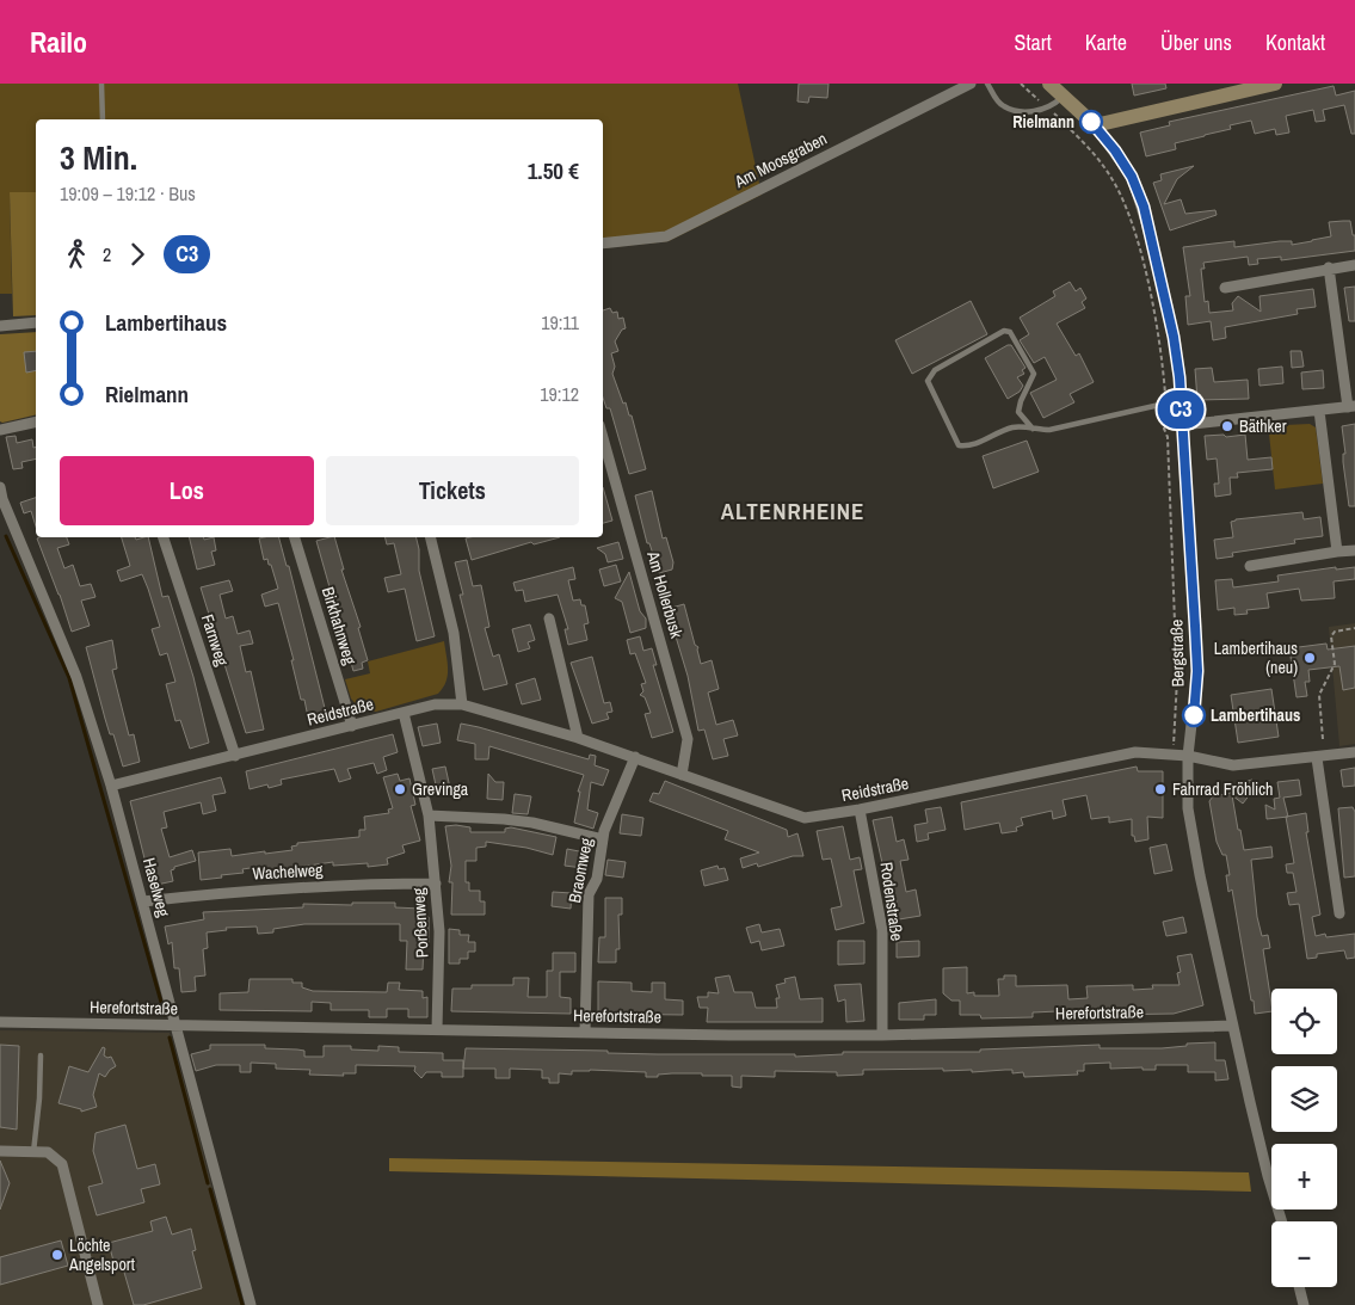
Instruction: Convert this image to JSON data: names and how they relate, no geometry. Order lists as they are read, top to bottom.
{
  "streets": {
    "street": [
      "Am Moosgraben",
      "Am Hollerbusk",
      "Birkhahnweg",
      "Farnweg",
      "Bergstraße",
      "Reidstraße",
      "Braomweg",
      "Wachelweg",
      "Haselweg",
      "Rodenstraße",
      "Porßenweg",
      "Herefortstraße"
    ]
  },
  "crossings": [
    ["Am Hollerbusk", "Reidstraße"],
    ["Birkhahnweg", "Reidstraße"],
    ["Farnweg", "Reidstraße"],
    ["Bergstraße", "Reidstraße"],
    ["Bergstraße", "Herefortstraße"],
    ["Reidstraße", "Braomweg"],
    ["Reidstraße", "Haselweg"],
    ["Reidstraße", "Rodenstraße"],
    ["Reidstraße", "Porßenweg"],
    ["Braomweg", "Herefortstraße"],
    ["Wachelweg", "Haselweg"],
    ["Wachelweg", "Porßenweg"],
    ["Haselweg", "Herefortstraße"],
    ["Rodenstraße", "Herefortstraße"],
    ["Porßenweg", "Herefortstraße"]
  ],
  "districts": ["ALTENRHEINE"],
  "places": [
    "Rielmann",
    "Bäthker",
    "Lambertihaus (neu)",
    "Lambertihaus",
    "Grevinga",
    "Fahrrad Fröhlich",
    "Löchte Angelsport"
  ],
  "lines": ["bus line C3"],
  "page": {
    "header": "Railo",
    "nav": [
      "Start",
      "Karte",
      "Über uns",
      "Kontakt"
    ],
    "on_map": "C3",
    "heading": ["3 Min.", "19:09 – 19:12 · Bus", "1.50 €"],
    "legs": ["2", "C3"],
    "list": [
      {
        "name": "Lambertihaus",
        "value": "19:11"
      },
      {
        "name": "Rielmann",
        "value": "19:12"
      }
    ],
    "buttons": ["Los", "Tickets"],
    "map_buttons": ["+", "−"]
  }
}
